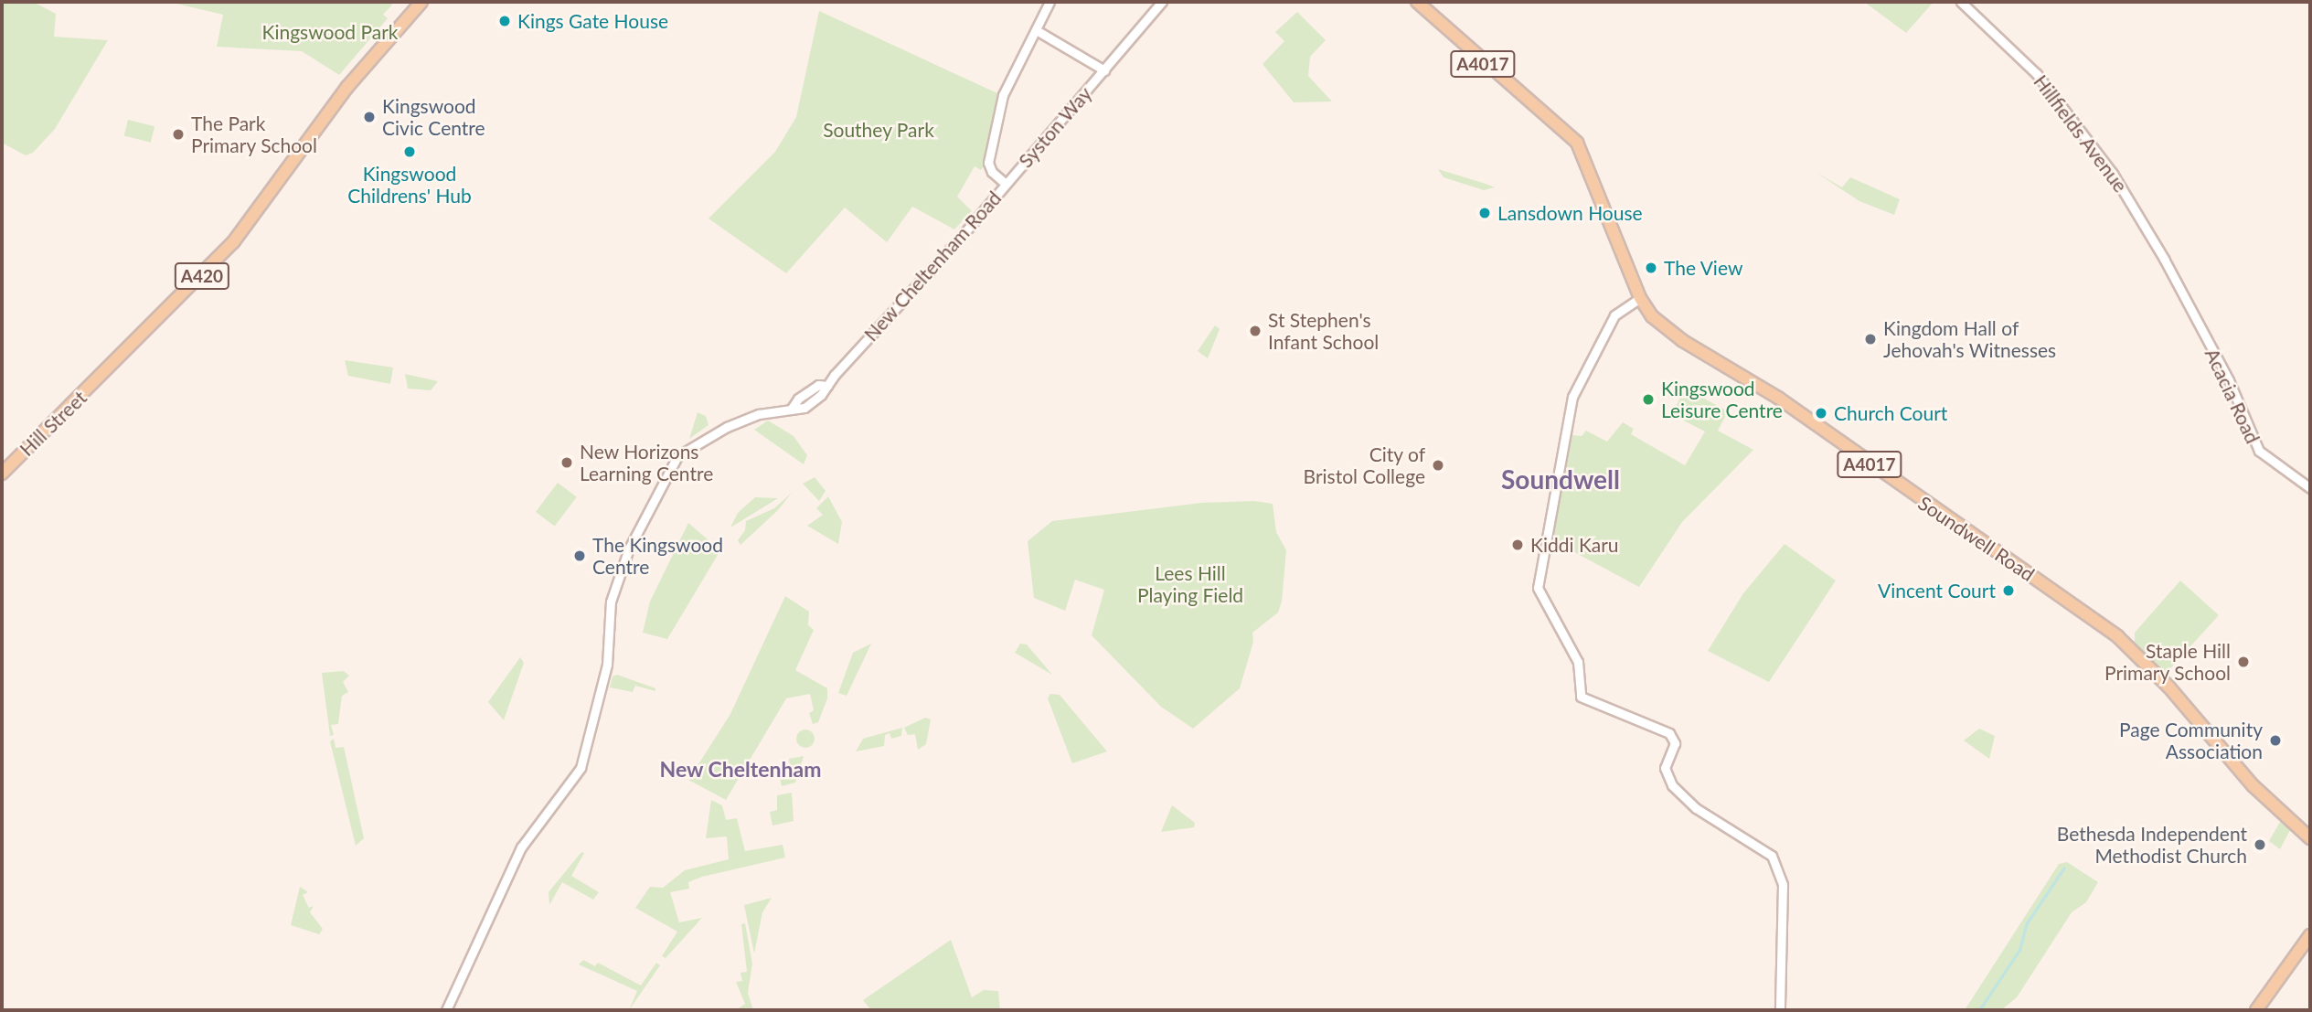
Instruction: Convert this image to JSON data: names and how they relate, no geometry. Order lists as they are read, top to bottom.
{
  "streets": {
    "main road": [
      "A4017",
      "A420",
      "Hill Street",
      "Soundwell Road"
    ],
    "street": [
      "Syston Way",
      "Hillfields Avenue",
      "New Cheltenham Road",
      "Acacia Road"
    ]
  },
  "crossings": [
    ["Syston Way", "New Cheltenham Road"],
    ["Hillfields Avenue", "Acacia Road"]
  ],
  "districts": ["Soundwell", "New Cheltenham"],
  "parks": ["Kingswood Park", "Southey Park", "Lees Hill Playing Field"],
  "places": [
    "Kings Gate House",
    "Kingswood Civic Centre",
    "The Park Primary School",
    "Kingswood Childrens' Hub",
    "Lansdown House",
    "The View",
    "St Stephen's Infant School",
    "Kingdom Hall of Jehovah's Witnesses",
    "Kingswood Leisure Centre",
    "Church Court",
    "New Horizons Learning Centre",
    "City of Bristol College",
    "Kiddi Karu",
    "The Kingswood Centre",
    "Vincent Court",
    "Staple Hill Primary School",
    "Page Community Association",
    "Bethesda Independent Methodist Church"
  ]
}
